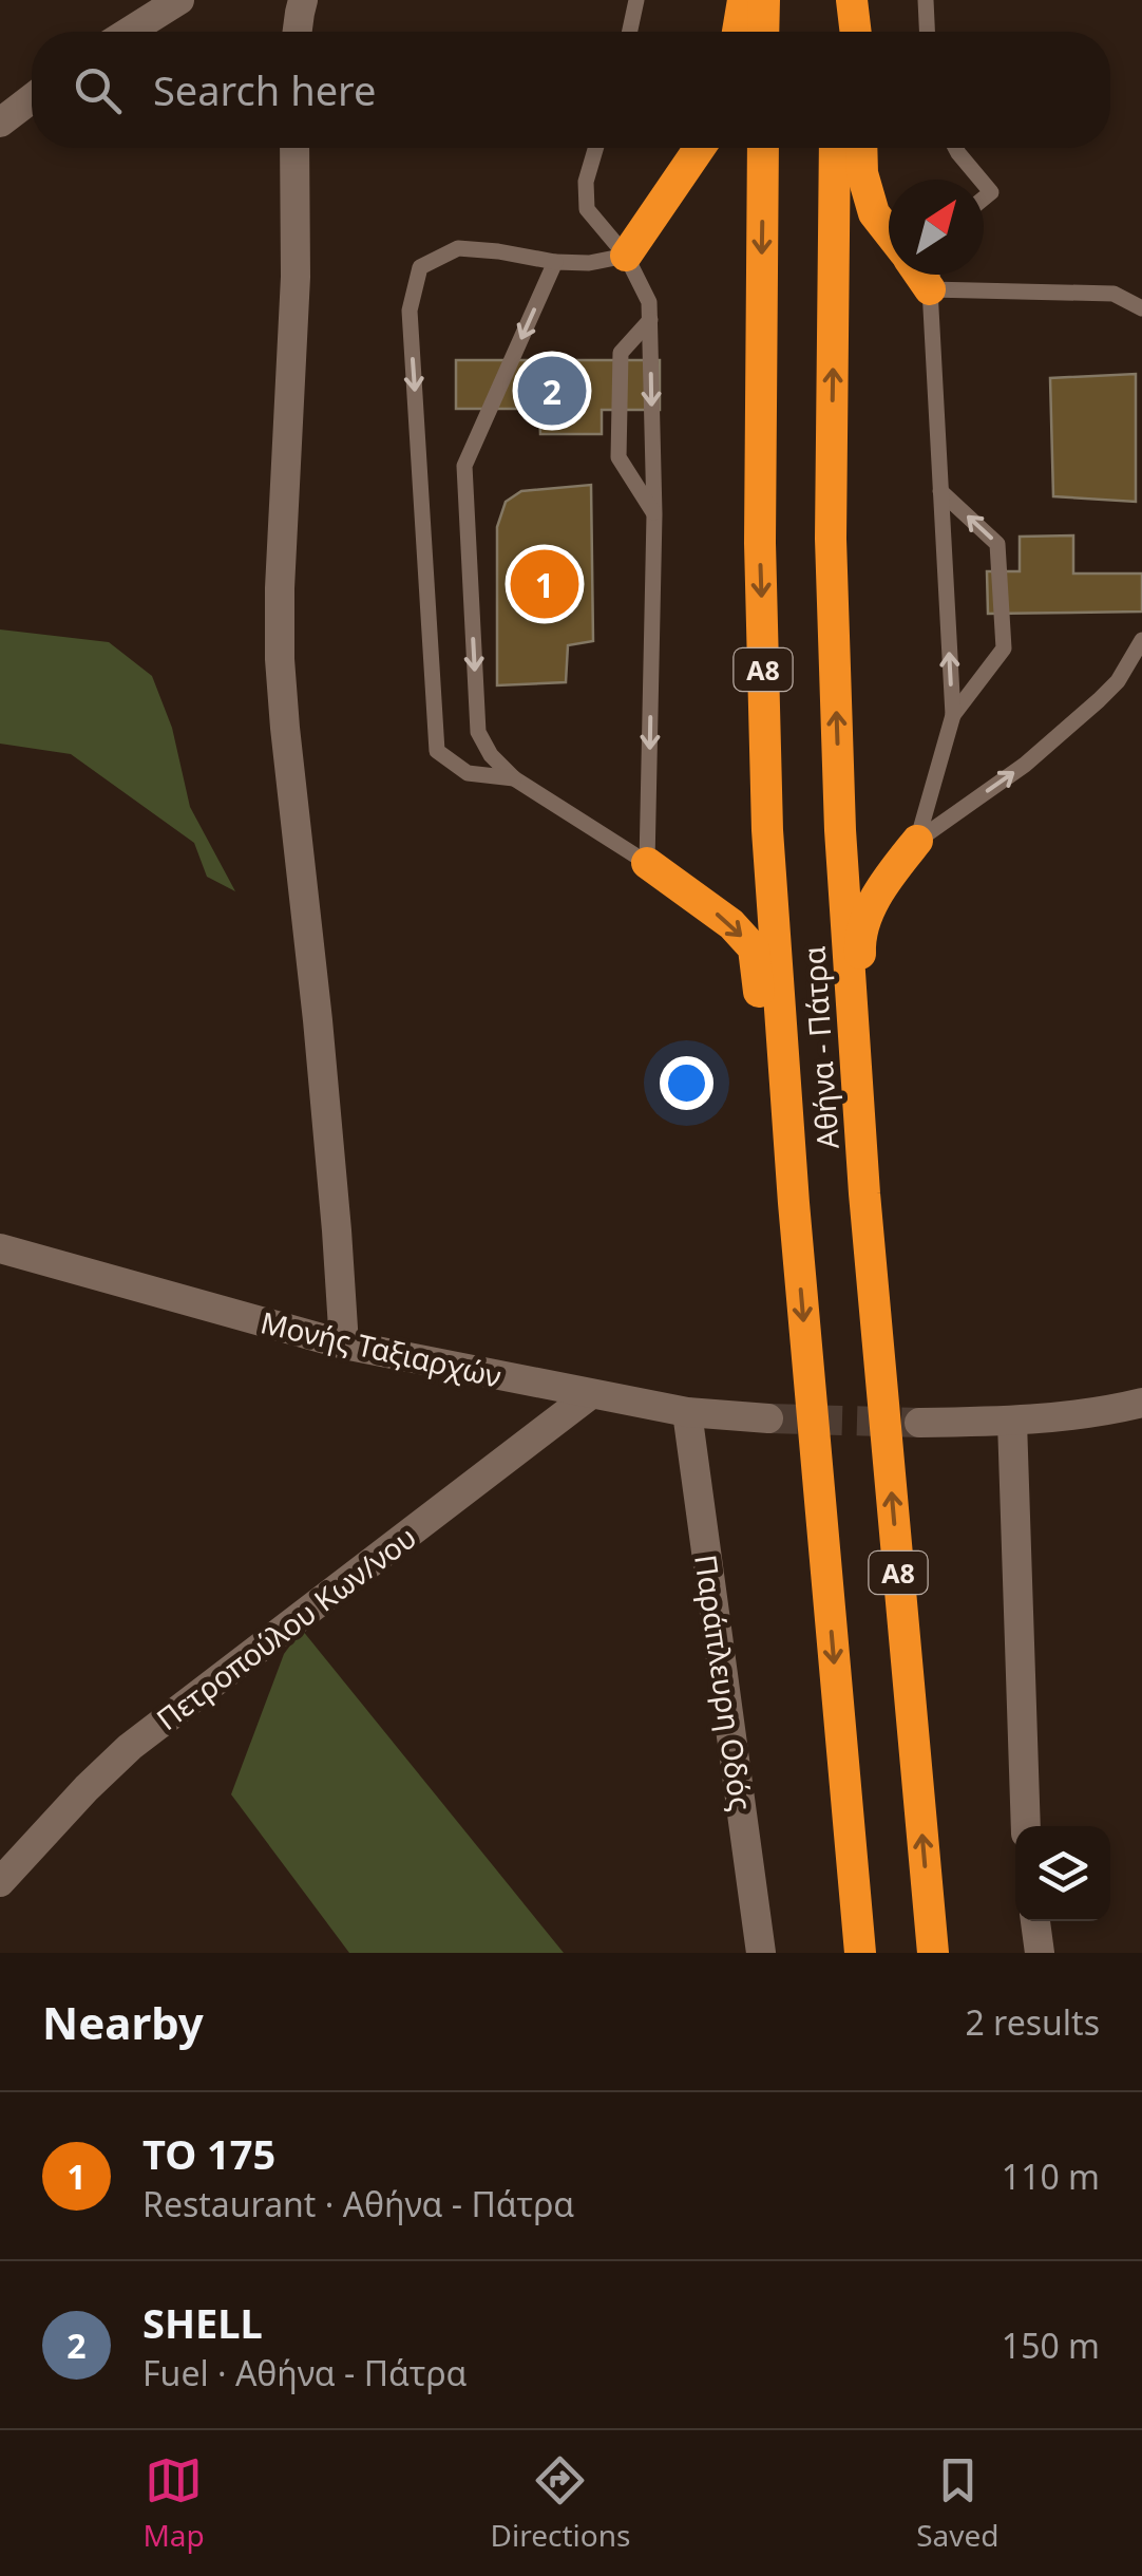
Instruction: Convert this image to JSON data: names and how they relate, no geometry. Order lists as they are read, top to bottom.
{
  "streets": {
    "highway": ["Α8", "Αθήνα - Πάτρα"],
    "street": ["Μονής Ταξιαρχών", "Πετροπούλου Κων/νου", "Παράπλευρη Οδός"]
  },
  "crossings": [
    ["Μονής Ταξιαρχών", "Πετροπούλου Κων/νου"],
    ["Μονής Ταξιαρχών", "Παράπλευρη Οδός"]
  ],
  "north": "top right",
  "page": {
    "search": "Search here",
    "pins": ["2", "1"],
    "heading": ["Nearby", "2 results"],
    "list": [
      {
        "mark": "1",
        "name": "TO 175",
        "note": "Restaurant · Αθήνα - Πάτρα",
        "value": "110 m"
      },
      {
        "mark": "2",
        "name": "SHELL",
        "note": "Fuel · Αθήνα - Πάτρα",
        "value": "150 m"
      }
    ],
    "nav": ["Map", "Directions", "Saved"]
  }
}
